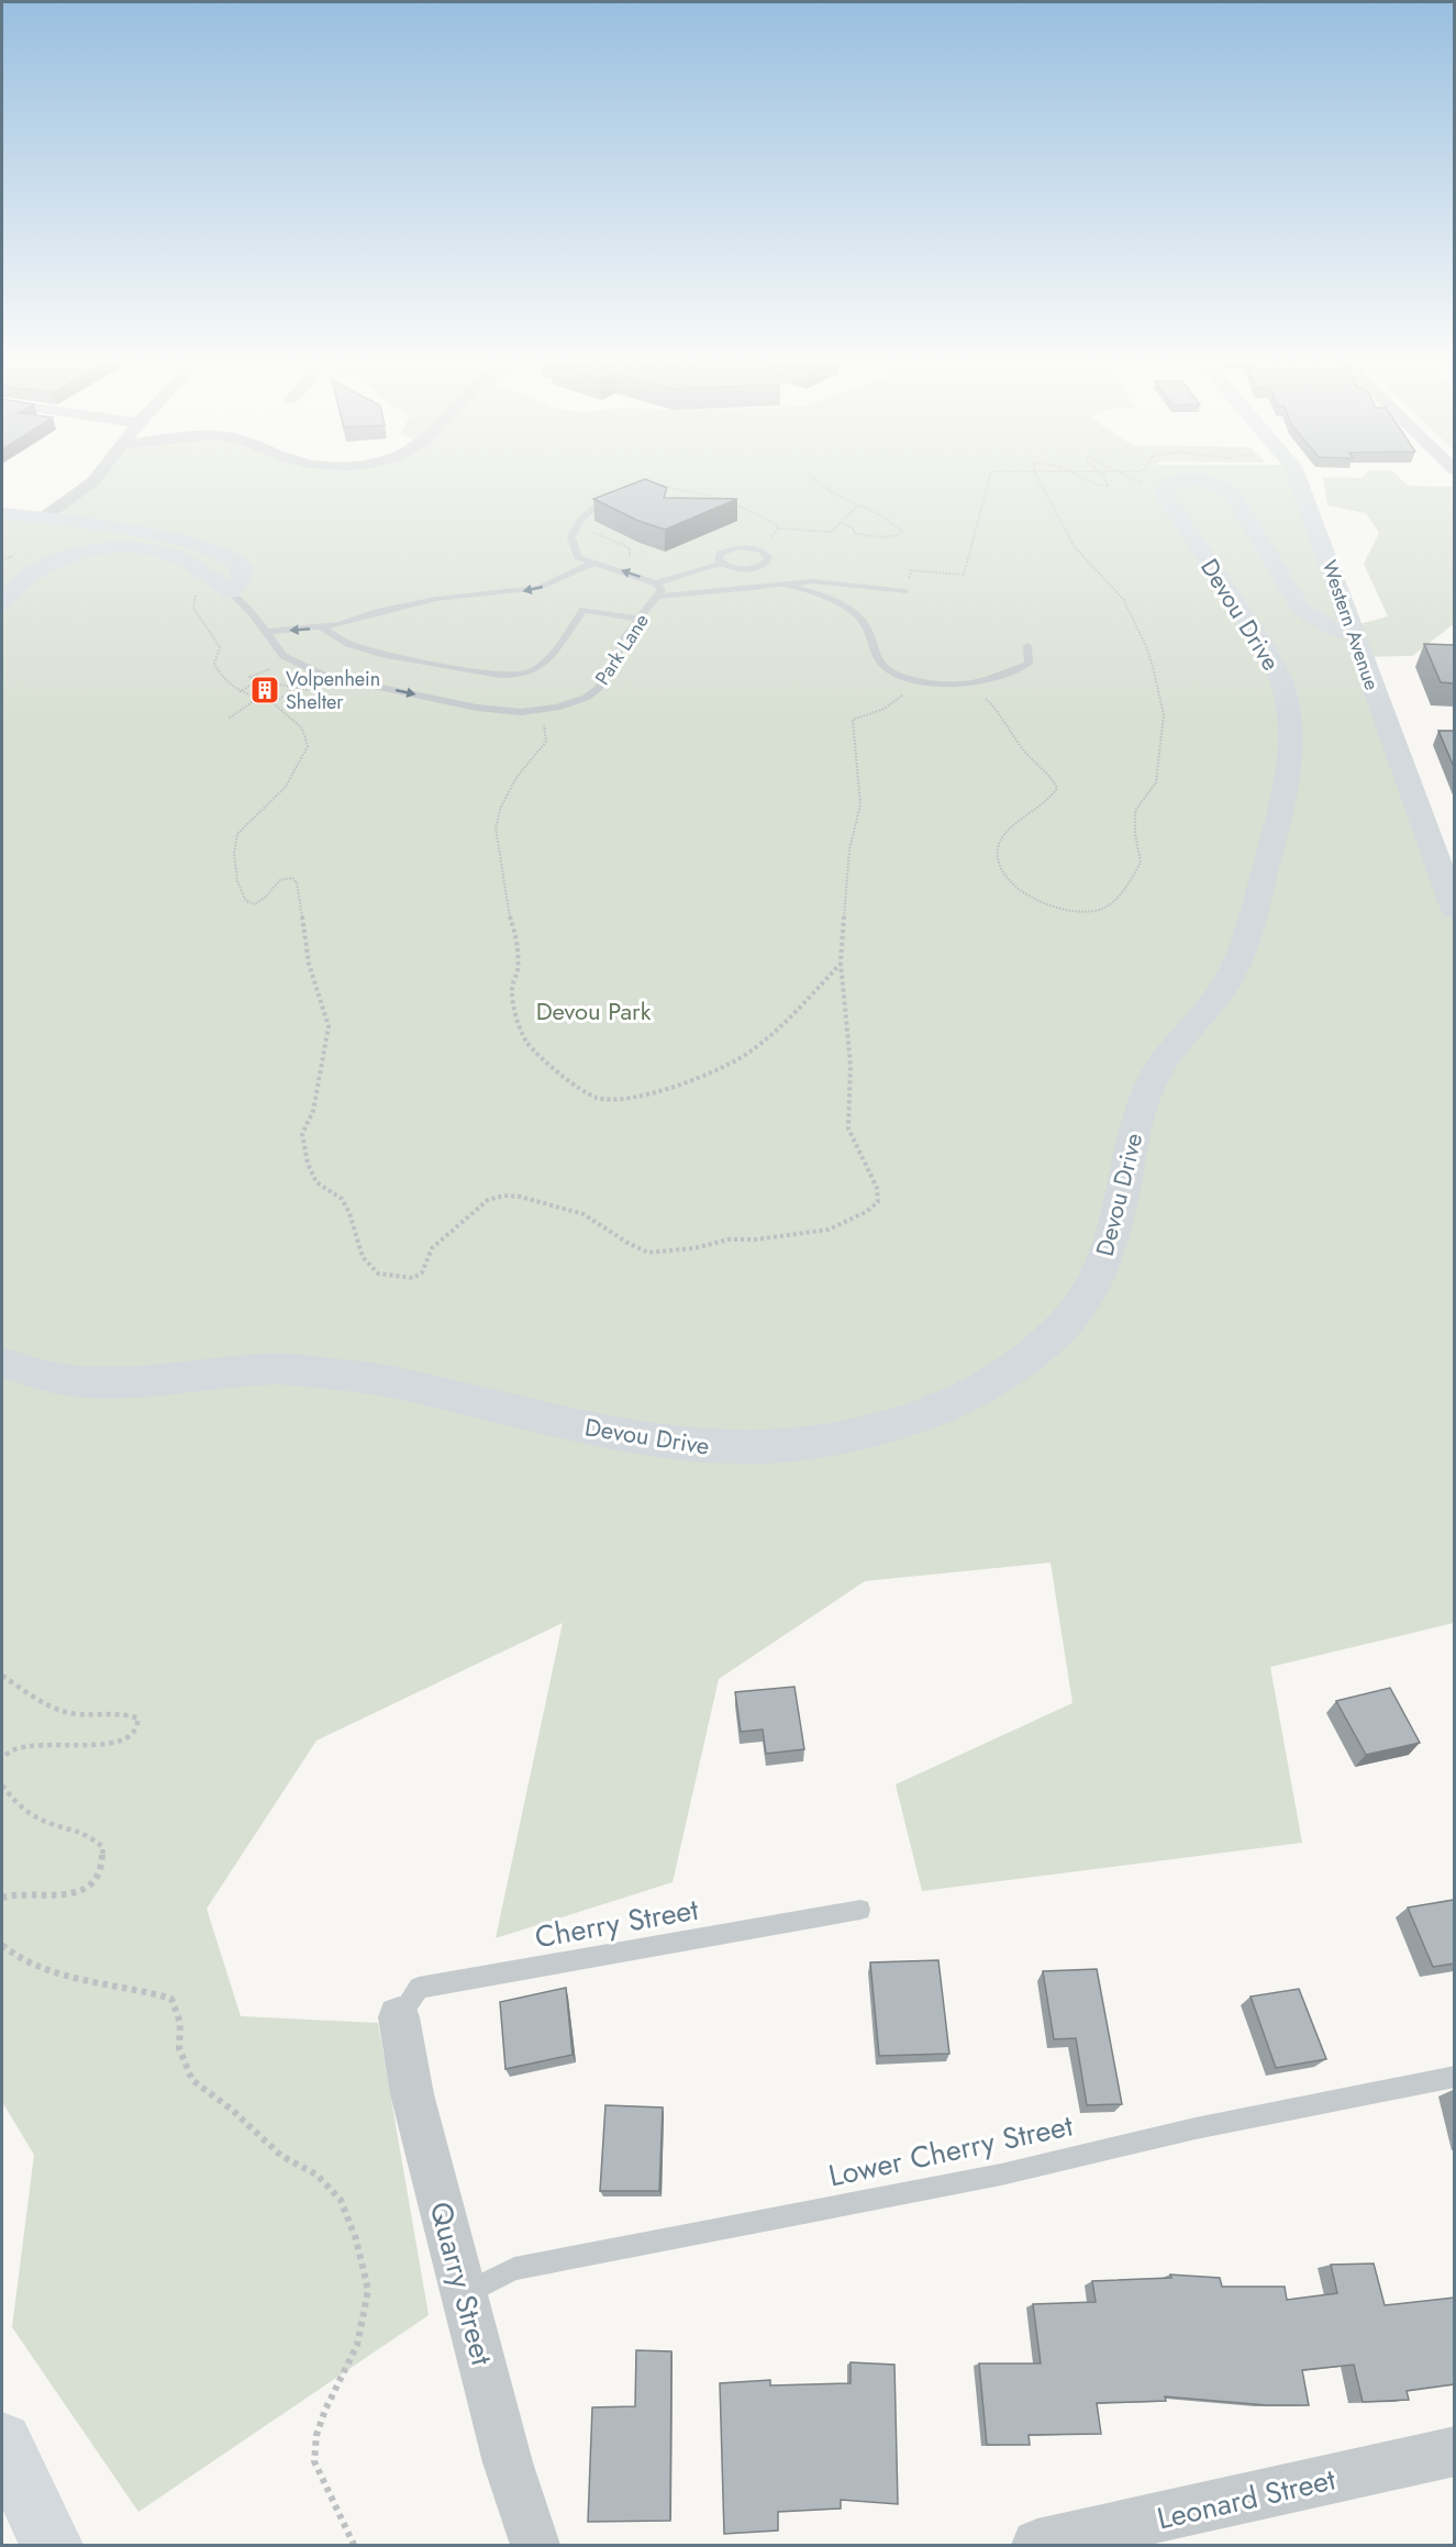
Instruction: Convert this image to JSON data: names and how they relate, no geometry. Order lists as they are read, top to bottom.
{
  "streets": {
    "main road": ["Devou Drive", "Western Avenue"],
    "street": ["Quarry Street", "Leonard Street"],
    "lane": ["Park Lane", "Cherry Street", "Lower Cherry Street"]
  },
  "crossings": [
    ["Cherry Street", "Quarry Street"],
    ["Lower Cherry Street", "Quarry Street"]
  ],
  "parks": ["Devou Park"],
  "places": {
    "building": ["Volpenhein Shelter"]
  }
}
